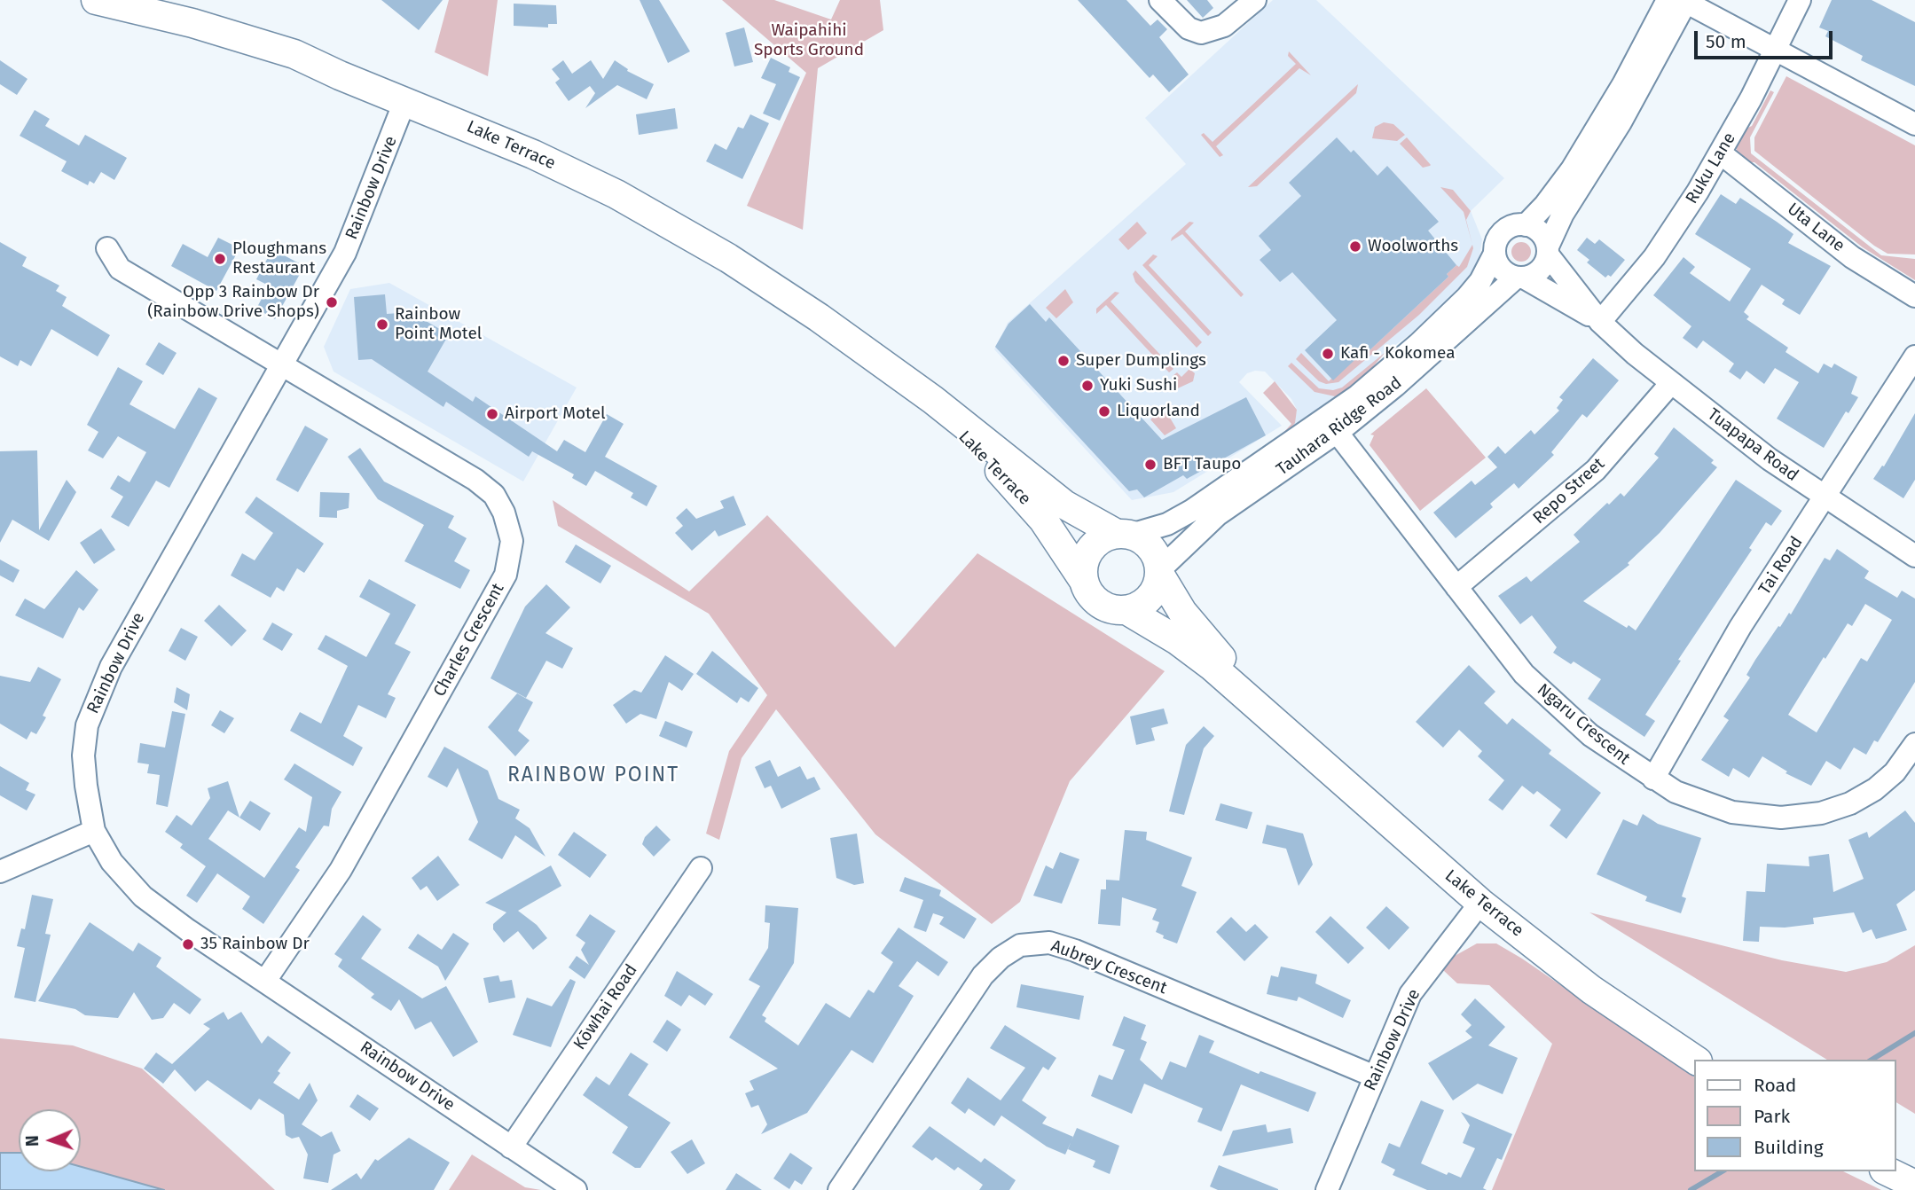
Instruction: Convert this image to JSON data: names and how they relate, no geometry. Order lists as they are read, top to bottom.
{
  "streets": {
    "main road": ["Lake Terrace"],
    "street": [
      "Ruku Lane",
      "Rainbow Drive",
      "Uta Lane",
      "Tauhara Ridge Road",
      "Tuapapa Road",
      "Repo Street",
      "Tai Road",
      "Charles Crescent",
      "Ngaru Crescent",
      "Aubrey Crescent",
      "Kōwhai Road"
    ]
  },
  "crossings": [
    ["Lake Terrace", "Rainbow Drive"],
    ["Lake Terrace", "Tauhara Ridge Road"],
    ["Ruku Lane", "Uta Lane"],
    ["Ruku Lane", "Tuapapa Road"],
    ["Rainbow Drive", "Charles Crescent"],
    ["Rainbow Drive", "Aubrey Crescent"],
    ["Rainbow Drive", "Kōwhai Road"],
    ["Tauhara Ridge Road", "Tuapapa Road"],
    ["Tauhara Ridge Road", "Ngaru Crescent"],
    ["Tuapapa Road", "Repo Street"],
    ["Tuapapa Road", "Tai Road"],
    ["Repo Street", "Ngaru Crescent"],
    ["Tai Road", "Ngaru Crescent"]
  ],
  "districts": ["RAINBOW POINT"],
  "parks": ["Waipahihi Sports Ground"],
  "places": [
    "Woolworths",
    "Ploughmans Restaurant",
    "Opp 3 Rainbow Dr (Rainbow Drive Shops)",
    "Rainbow Point Motel",
    "Kafi - Kokomea",
    "Super Dumplings",
    "Yuki Sushi",
    "Liquorland",
    "Airport Motel",
    "BFT Taupo",
    "35 Rainbow Dr"
  ],
  "legend": ["Road", "Park", "Building"],
  "scale_bar": "50 m",
  "north": "left"
}
